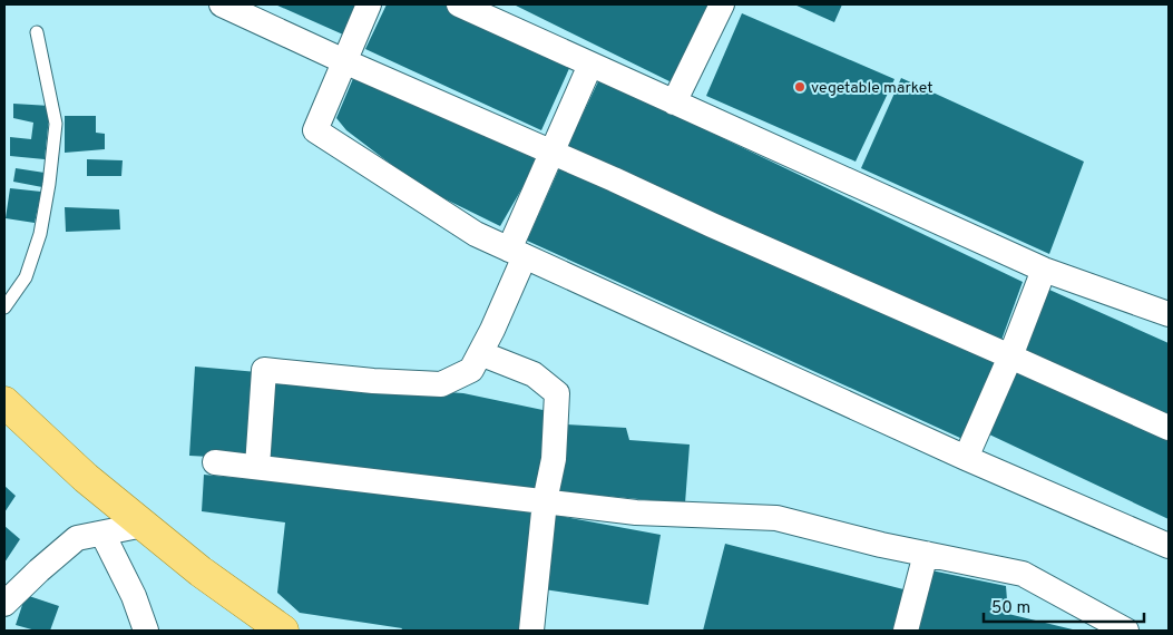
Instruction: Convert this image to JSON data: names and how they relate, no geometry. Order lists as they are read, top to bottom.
{
  "places": ["vegetable market"],
  "scale_bar": "50 m"
}
